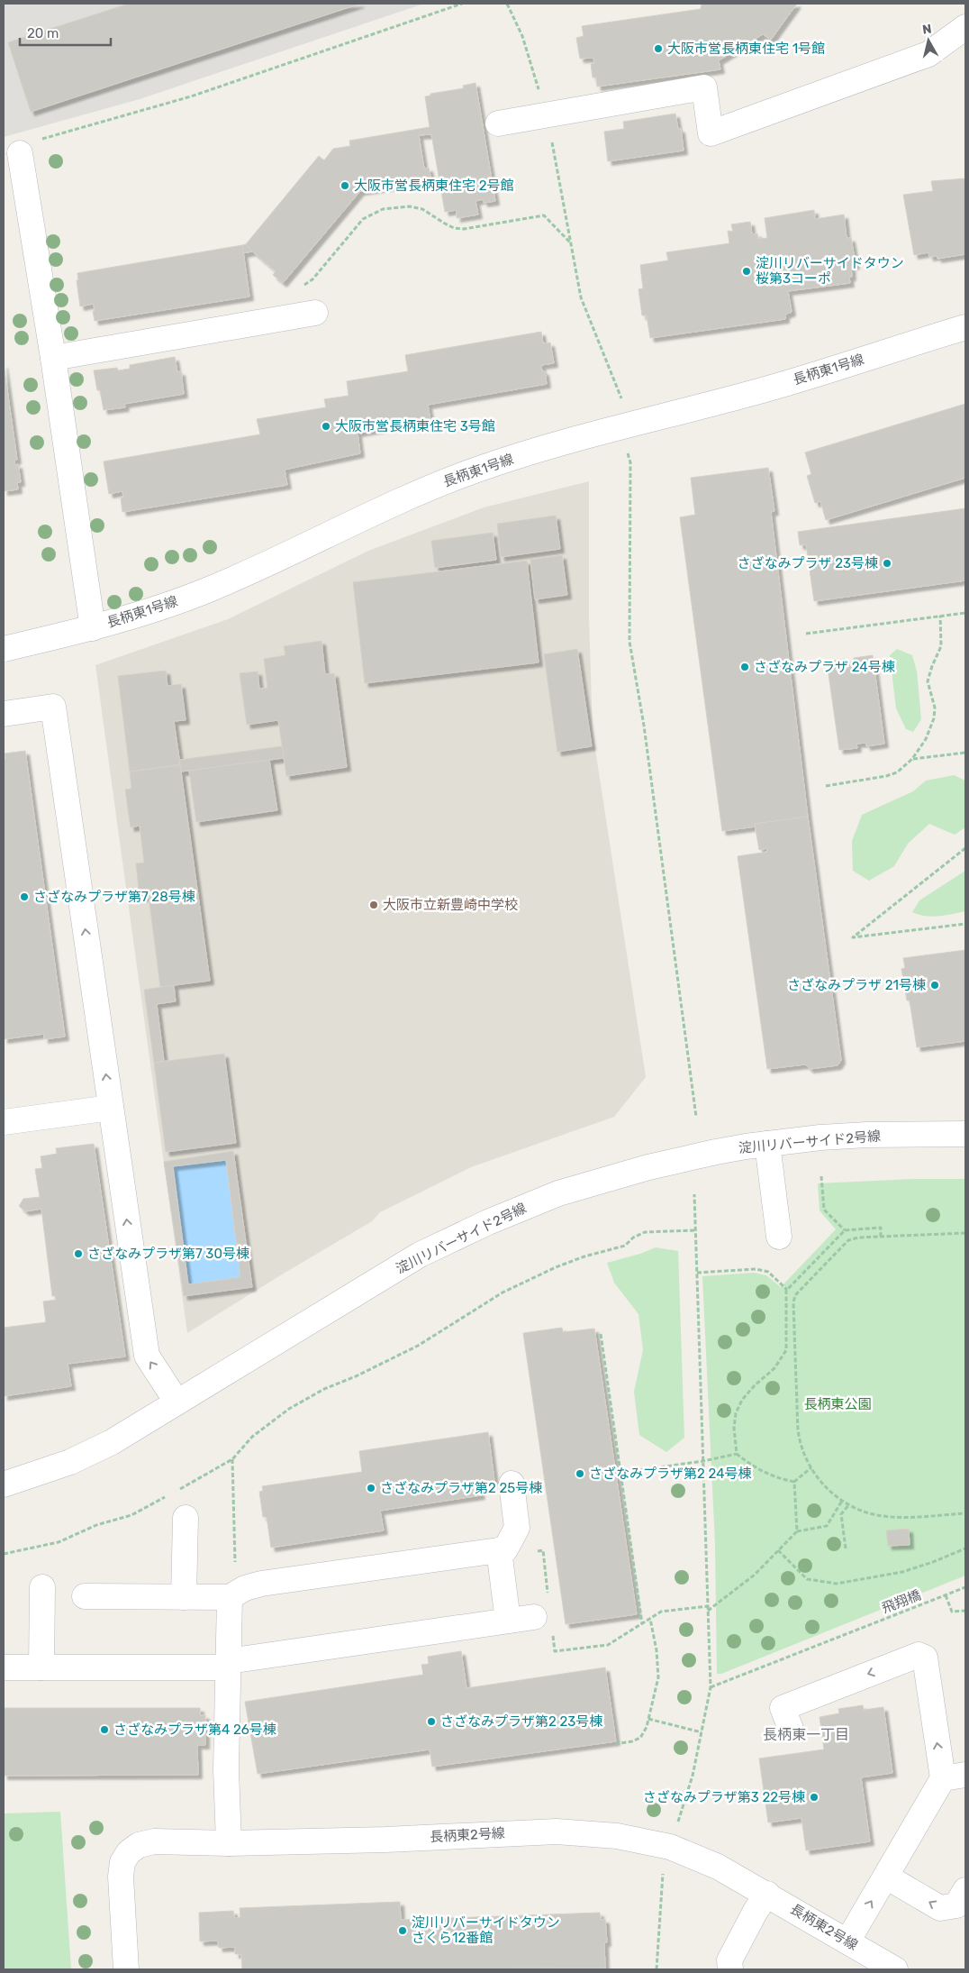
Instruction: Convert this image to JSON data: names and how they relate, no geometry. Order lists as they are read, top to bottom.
{
  "streets": {
    "street": ["長柄東1号線", "淀川リバーサイド2号線", "長柄東2号線"],
    "path": ["飛翔橋"]
  },
  "districts": ["長柄東一丁目"],
  "parks": ["長柄東公園"],
  "places": [
    "大阪市営長柄東住宅 1号館",
    "大阪市営長柄東住宅 2号館",
    "淀川リバーサイドタウン 桜第3コーポ",
    "大阪市営長柄東住宅 3号館",
    "さざなみプラザ 23号棟",
    "さざなみプラザ 24号棟",
    "さざなみプラザ第7 28号棟",
    "大阪市立新豊崎中学校",
    "さざなみプラザ 21号棟",
    "さざなみプラザ第7 30号棟",
    "さざなみプラザ第2 24号棟",
    "さざなみプラザ第2 25号棟",
    "さざなみプラザ第2 23号棟",
    "さざなみプラザ第4 26号棟",
    "さざなみプラザ第3 22号棟",
    "淀川リバーサイドタウン さくら12番館"
  ],
  "scale_bar": "20 m",
  "north": "top"
}
